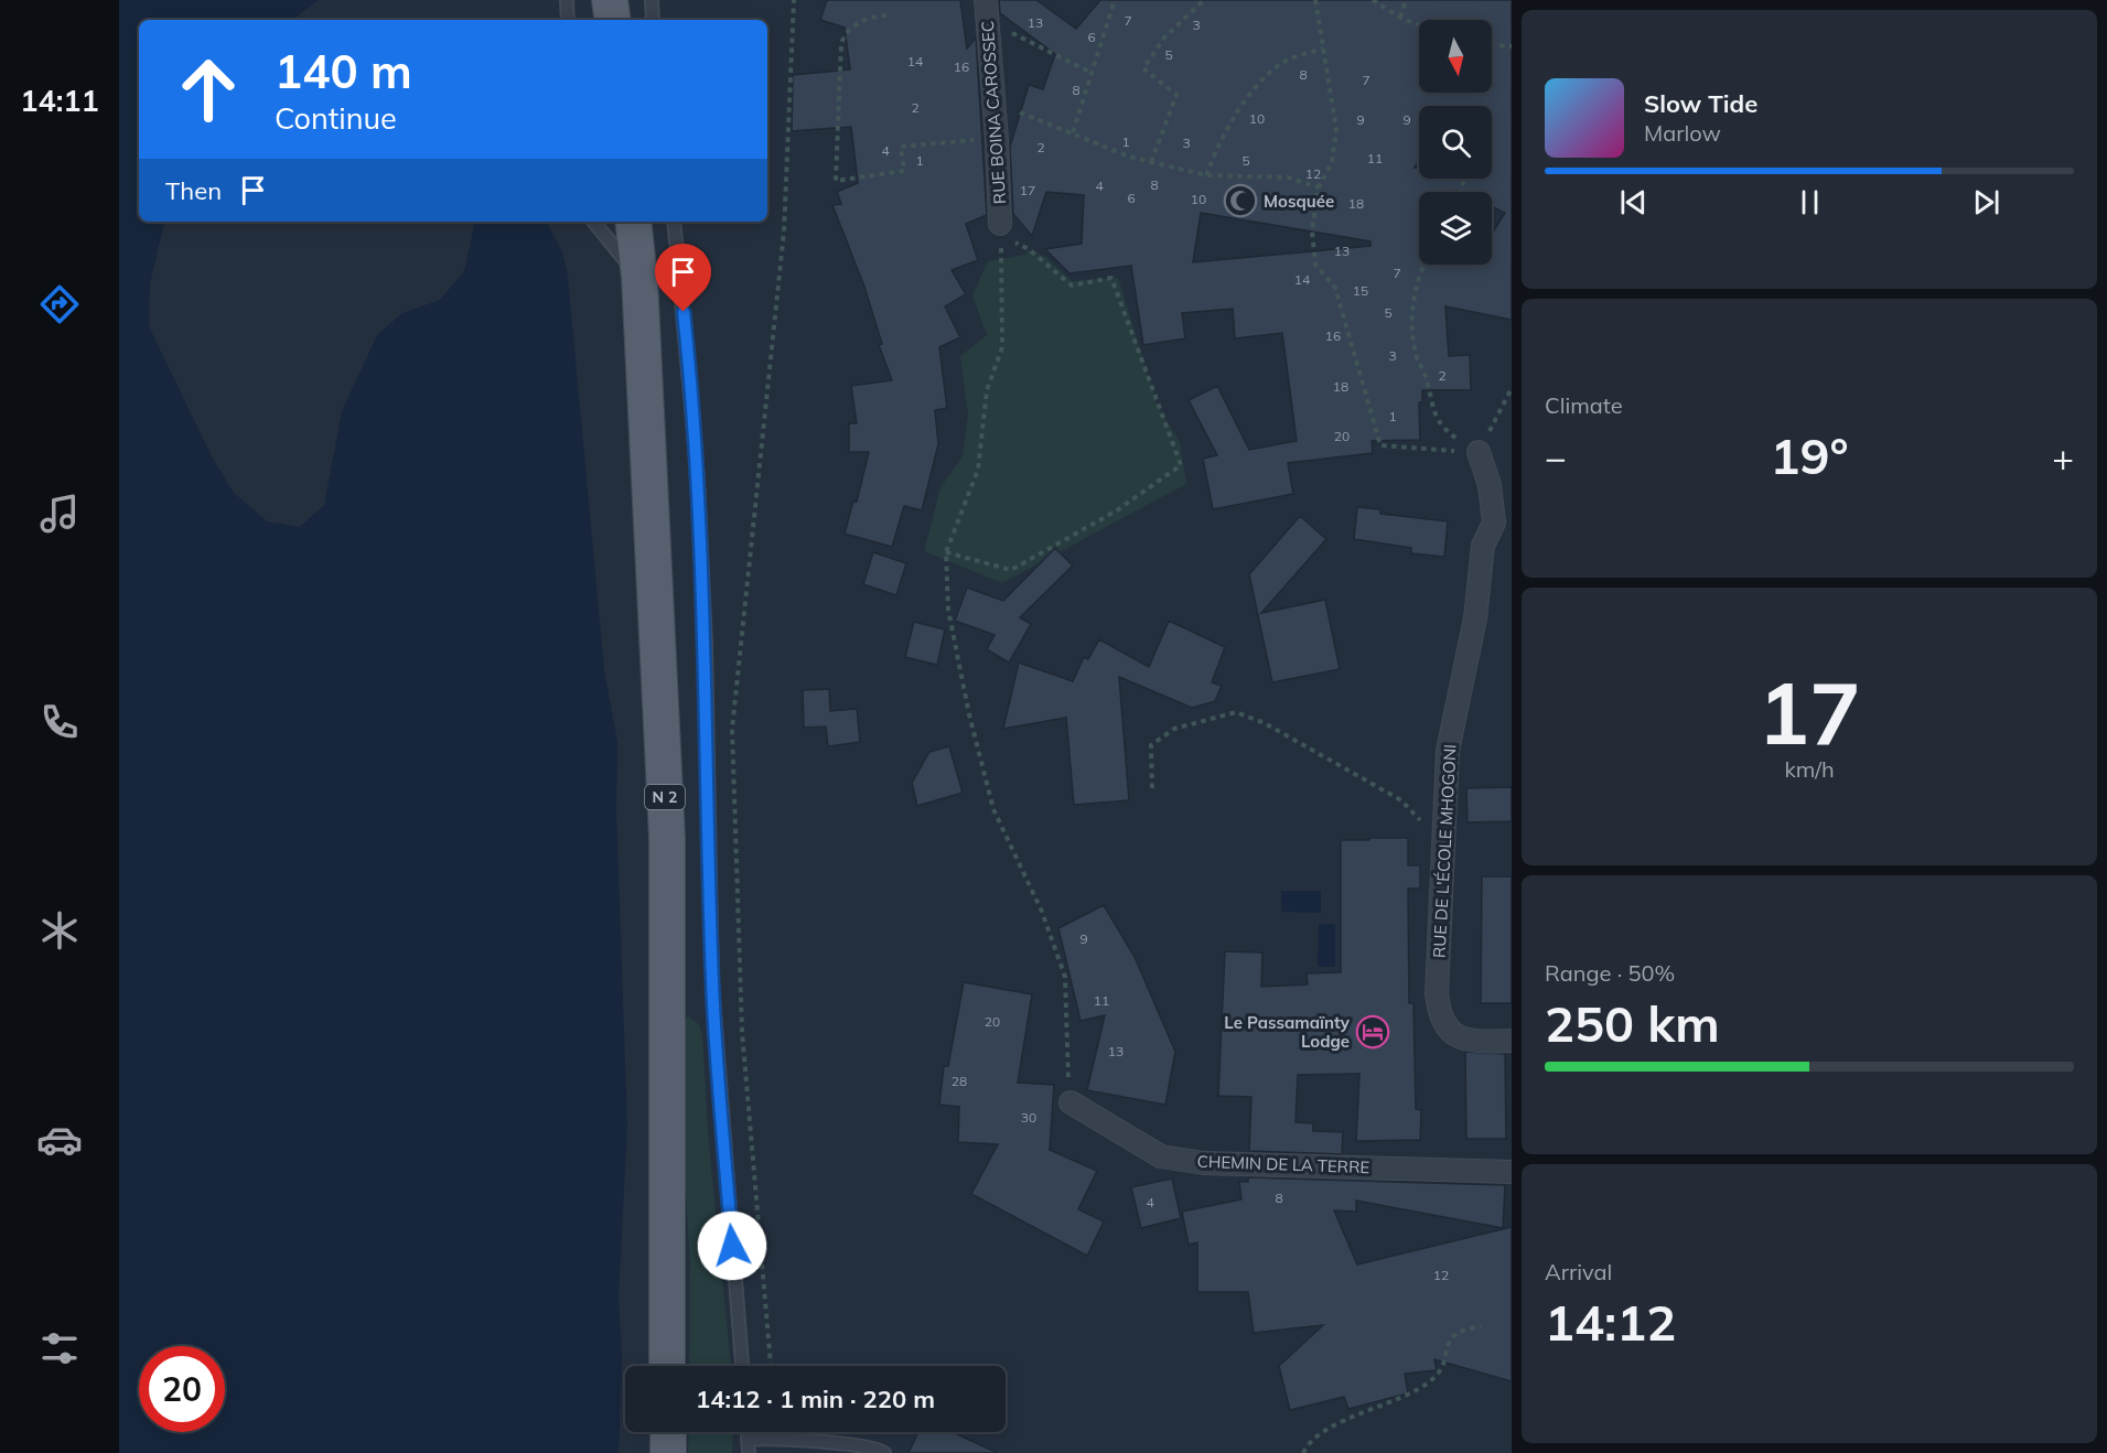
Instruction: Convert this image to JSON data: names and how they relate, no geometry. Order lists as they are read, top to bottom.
{
  "streets": {
    "main road": ["N 2"],
    "street": ["RUE BOINA CAROSSEC", "RUE DE L'ÉCOLE MHOGONI", "CHEMIN DE LA TERRE"]
  },
  "places": {
    "mosque": ["Mosquée"],
    "hotel": ["Le Passamaïnty Lodge"]
  },
  "house_numbers": [
    "7",
    "13",
    "3",
    "6",
    "5",
    "14",
    "16",
    "8",
    "7",
    "8",
    "2",
    "10",
    "9",
    "9",
    "1",
    "3",
    "2",
    "4",
    "11",
    "1",
    "5",
    "12",
    "8",
    "4",
    "17",
    "6",
    "10",
    "18",
    "13",
    "7",
    "14",
    "15",
    "5",
    "16",
    "3",
    "2",
    "18",
    "1",
    "20",
    "9",
    "11",
    "20",
    "13",
    "28",
    "30",
    "8",
    "4",
    "12"
  ],
  "north": "bottom",
  "page": {
    "tabs": "14:11",
    "turn": ["140 m", "Continue"],
    "song": ["Slow Tide", "Marlow"],
    "then": "Then",
    "tile": [
      "Climate",
      ["17", "km/h"],
      ["Range · 50%", "250 km"],
      ["Arrival", "14:12"]
    ],
    "heat": ["−", "19°", "+"],
    "limit": "20",
    "trip": "14:12 · 1 min · 220 m"
  }
}
